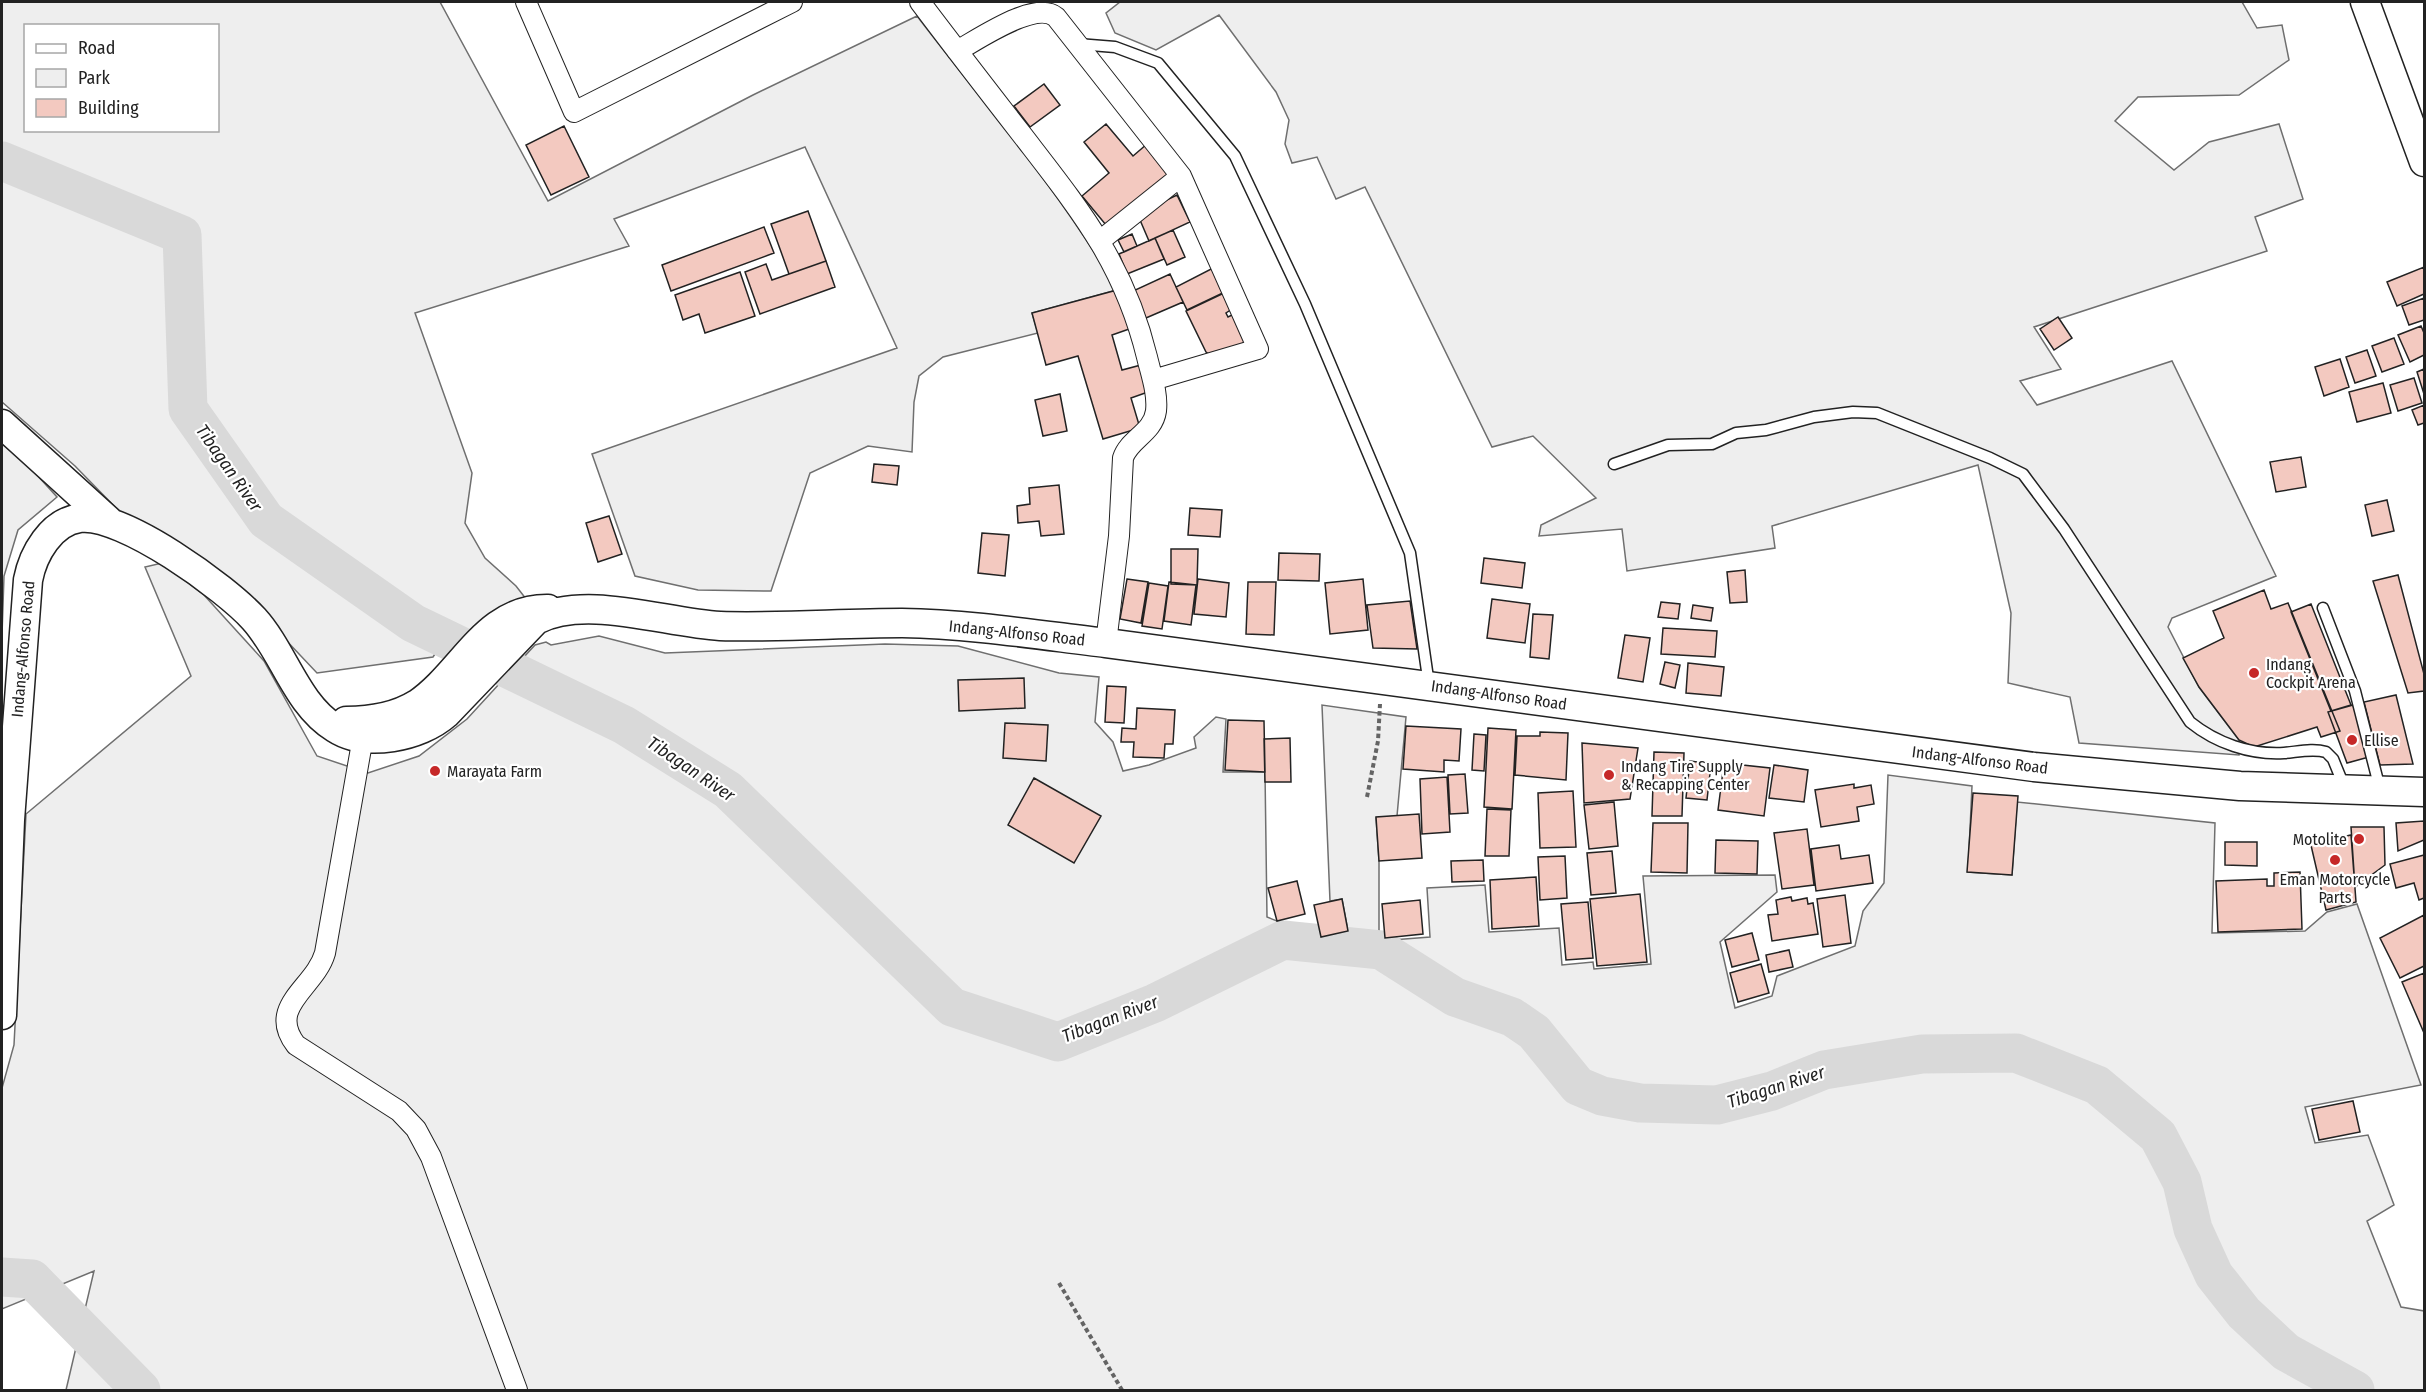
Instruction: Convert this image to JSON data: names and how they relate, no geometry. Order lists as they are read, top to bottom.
{
  "streets": {
    "main road": ["Indang-Alfonso Road"]
  },
  "water": ["Tibagan River"],
  "places": [
    "Indang Cockpit Arena",
    "Ellise",
    "Marayata Farm",
    "Indang Tire Supply & Recapping Center",
    "Motolite",
    "Eman Motorcycle Parts"
  ],
  "legend": ["Road", "Park", "Building"]
}
